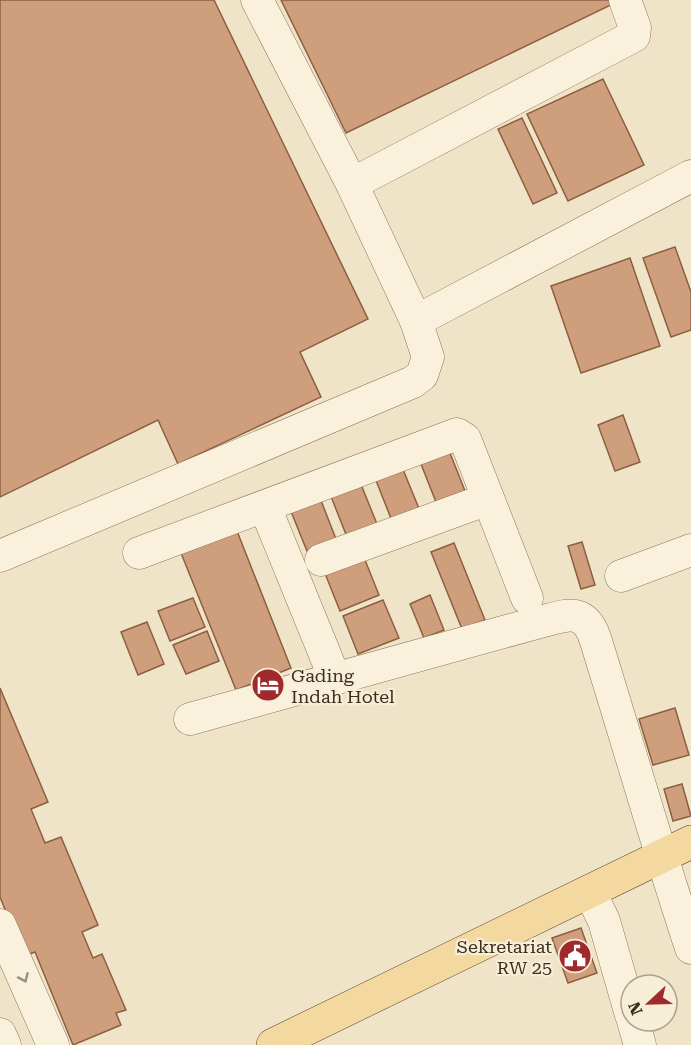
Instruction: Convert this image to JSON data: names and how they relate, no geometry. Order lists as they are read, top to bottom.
{
  "places": {
    "hotel": ["Gading Indah Hotel"],
    "public building": ["Sekretariat RW 25"]
  },
  "north": "left"
}
